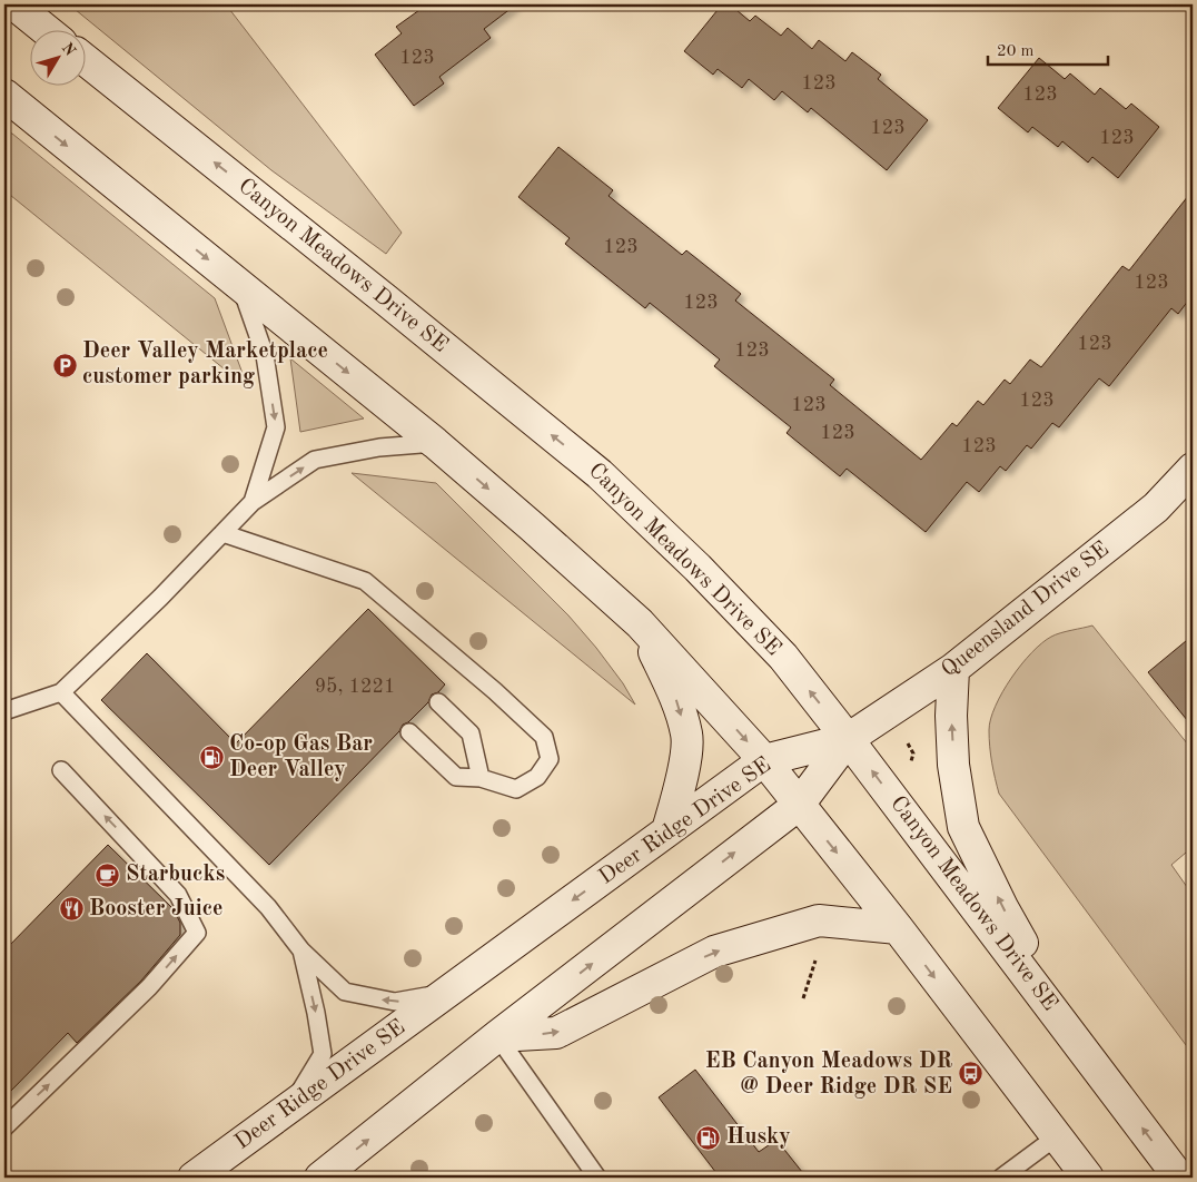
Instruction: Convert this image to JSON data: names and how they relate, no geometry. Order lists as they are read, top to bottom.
{
  "streets": {
    "street": ["Canyon Meadows Drive SE", "Queensland Drive SE", "Deer Ridge Drive SE"]
  },
  "crossings": [
    ["Canyon Meadows Drive SE", "Queensland Drive SE"],
    ["Canyon Meadows Drive SE", "Deer Ridge Drive SE"],
    ["Queensland Drive SE", "Deer Ridge Drive SE"]
  ],
  "places": {
    "parking": ["Deer Valley Marketplace customer parking"],
    "fuel station": ["Co-op Gas Bar Deer Valley", "Husky"],
    "cafe": ["Starbucks"],
    "restaurant": ["Booster Juice"],
    "bus stop": ["EB Canyon Meadows DR @ Deer Ridge DR SE"]
  },
  "house_numbers": [
    "123",
    "123",
    "123",
    "123",
    "123",
    "123",
    "123",
    "123",
    "123",
    "123",
    "123",
    "123",
    "123",
    "123",
    "95, 1221"
  ],
  "scale_bar": "20 m",
  "north": "top right"
}
